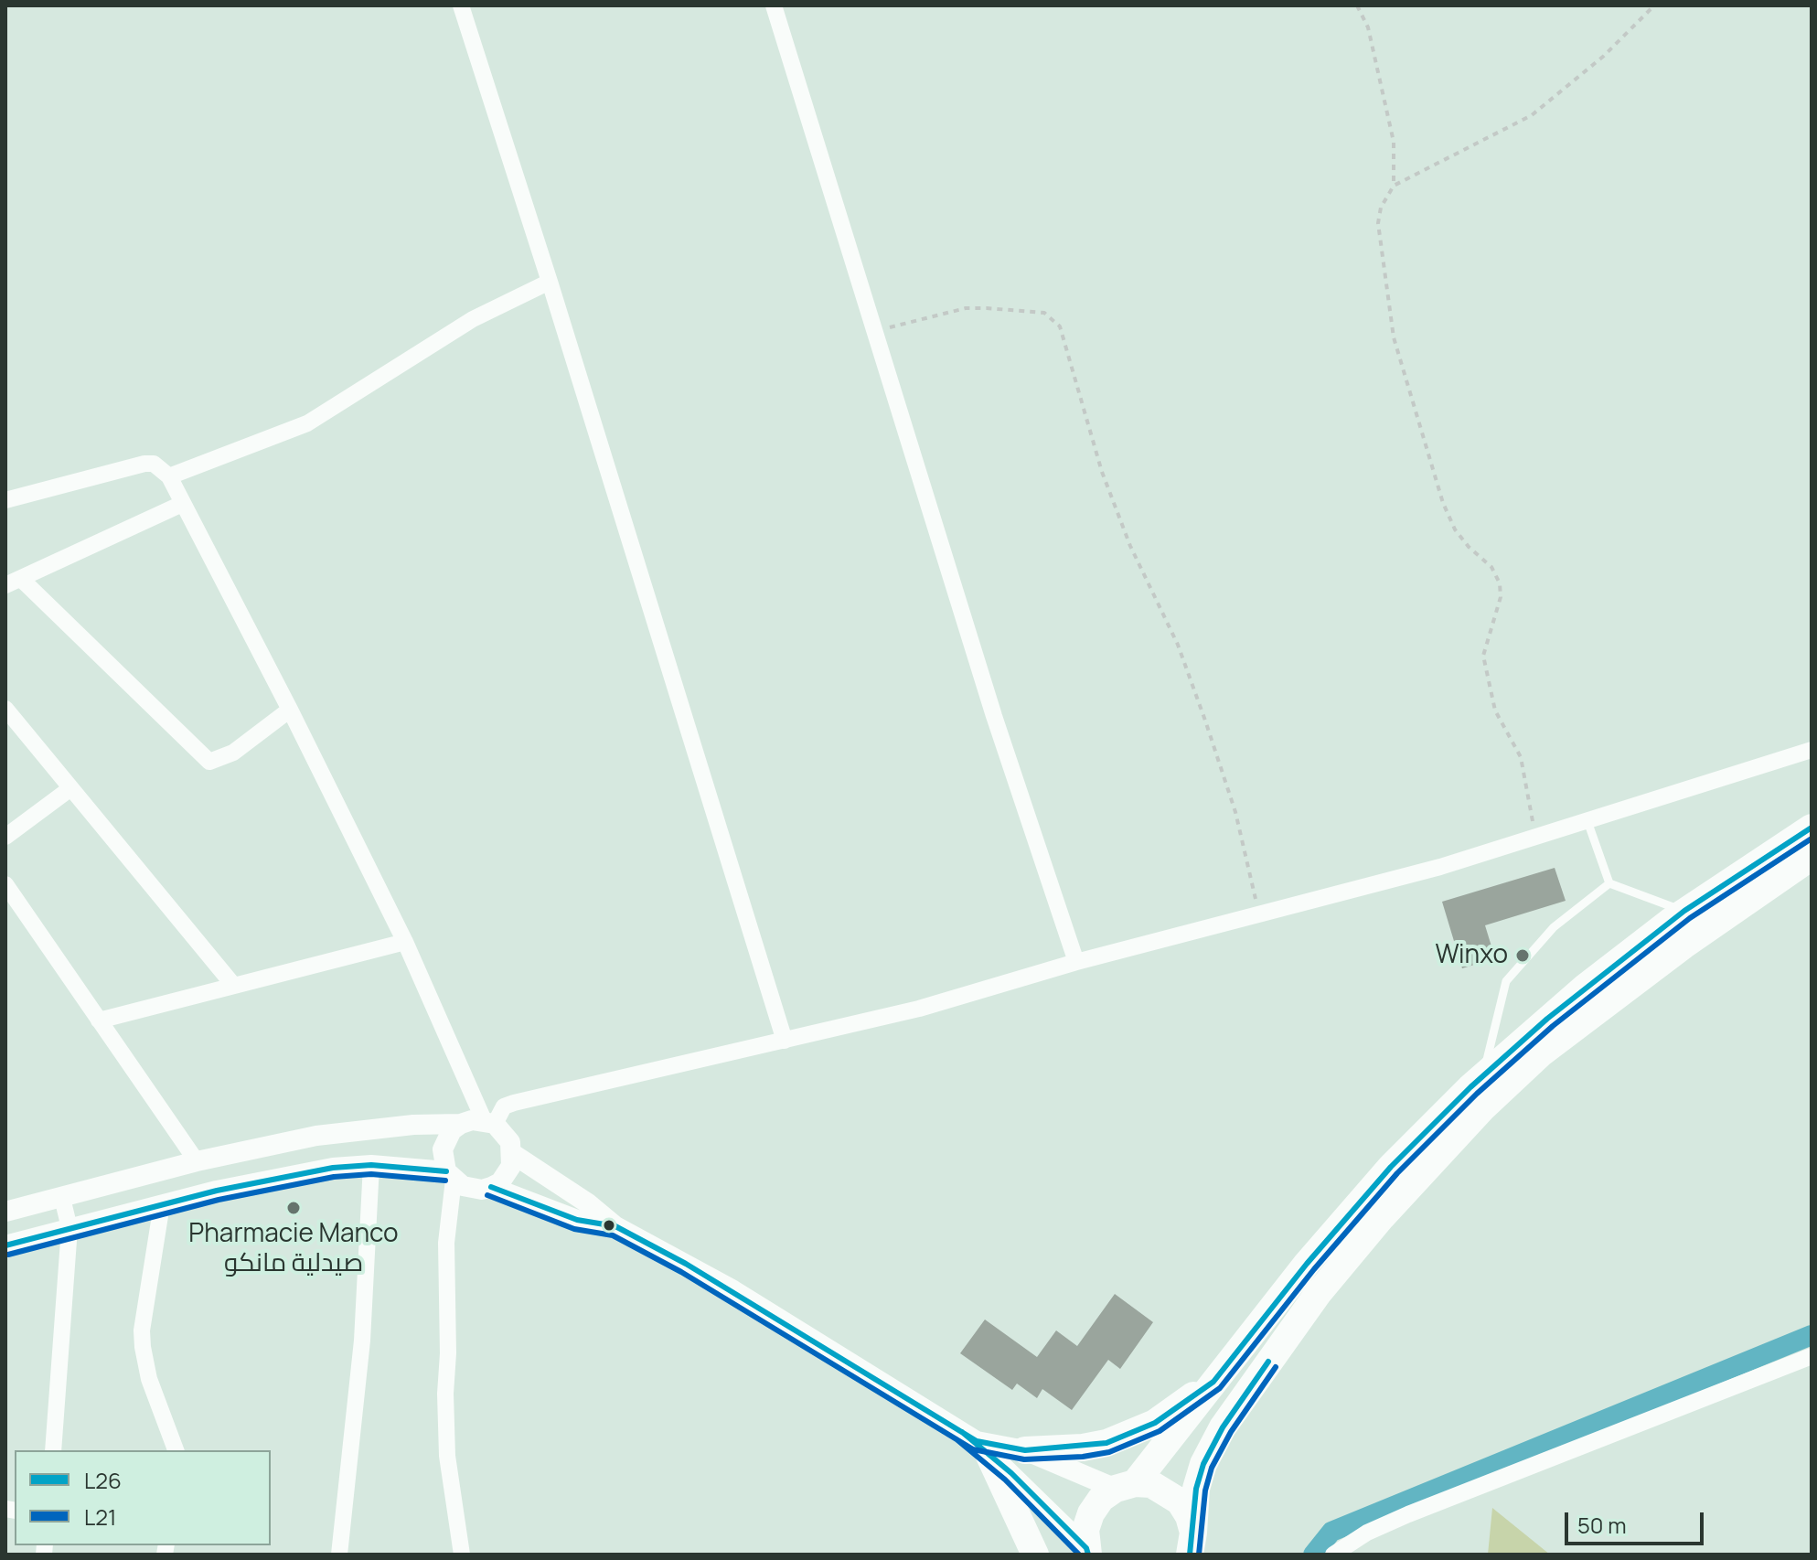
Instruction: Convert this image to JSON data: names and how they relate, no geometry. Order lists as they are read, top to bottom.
{
  "places": ["Winxo", "Pharmacie Manco صيدلية مانكو"],
  "lines": ["transit line L26", "transit line L21"],
  "legend": ["L26", "L21"],
  "scale_bar": "50 m"
}
